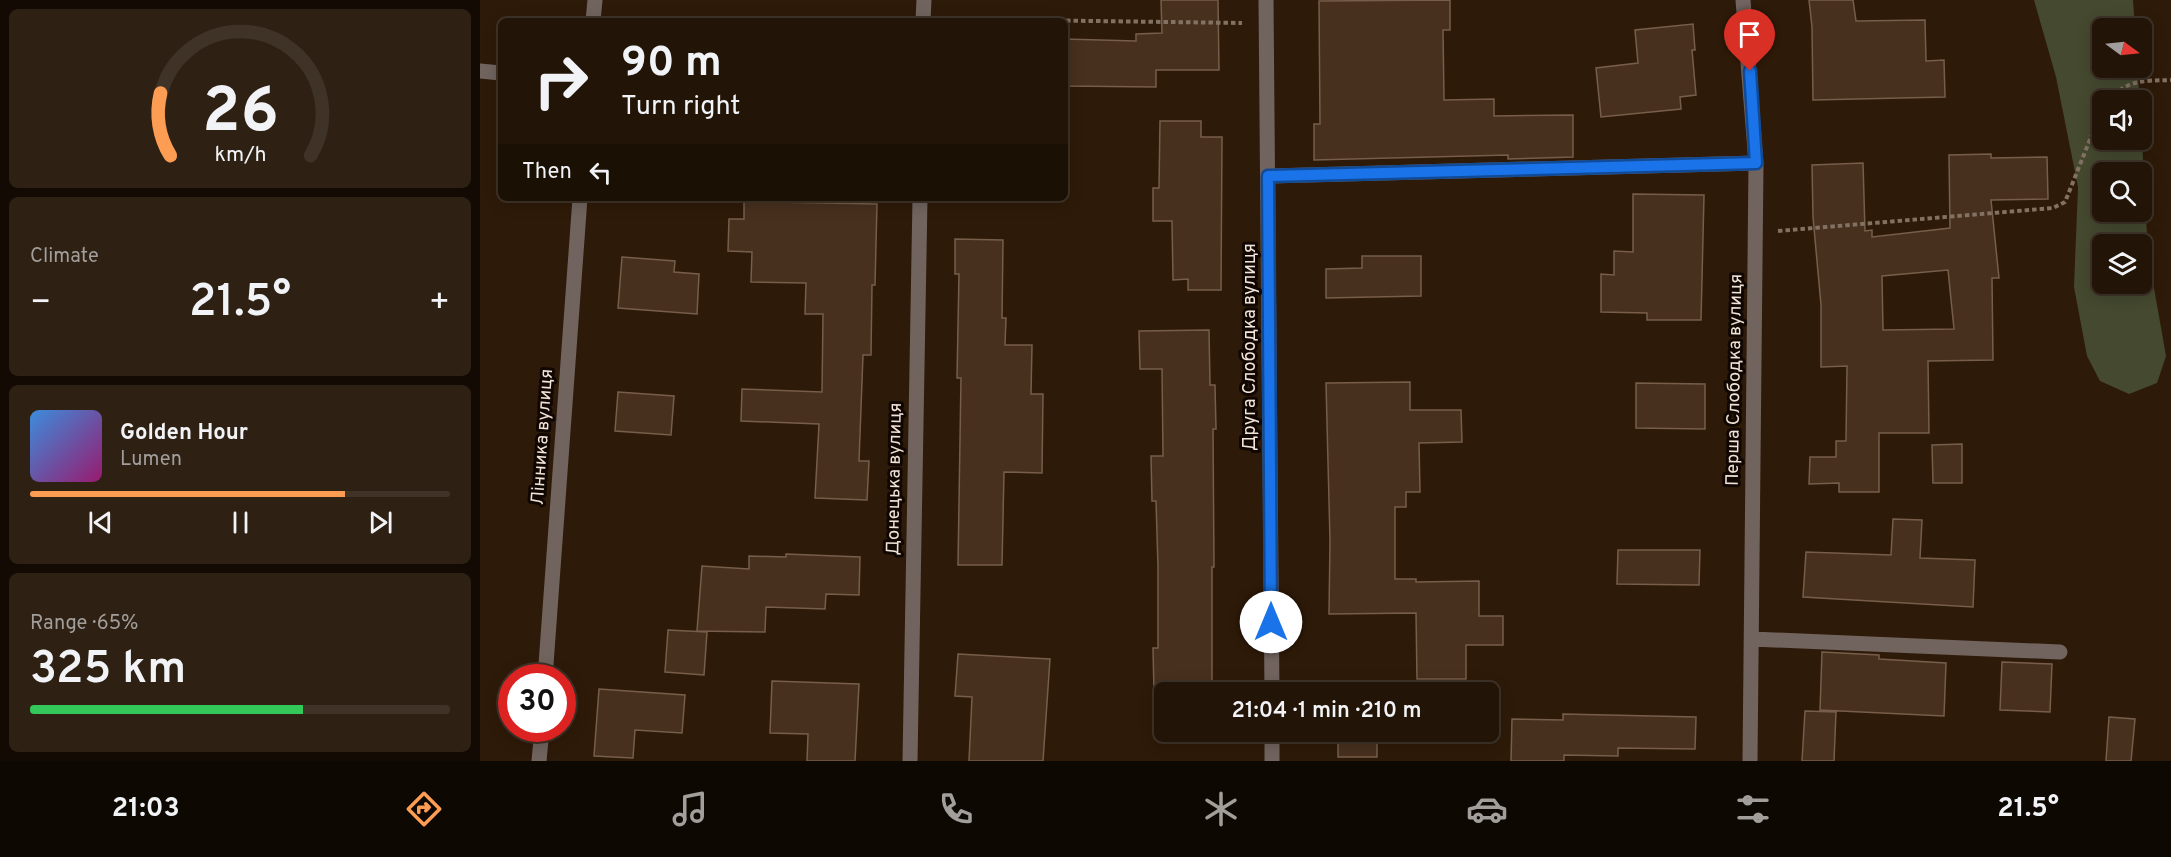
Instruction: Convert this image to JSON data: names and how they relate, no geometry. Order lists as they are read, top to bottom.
{
  "streets": {
    "street": [
      "Друга Слободка вулиця",
      "Перша Слободка вулиця",
      "Лінника вулиця",
      "Донецька вулиця"
    ]
  },
  "north": "right",
  "page": {
    "turn": ["90 m", "Turn right"],
    "then": "Then",
    "tile": [
      "Climate",
      ["Range · 65%", "325 km"]
    ],
    "heat": ["−", "21.5°", "+"],
    "song": ["Golden Hour", "Lumen"],
    "limit": "30",
    "trip": "21:04 · 1 min · 210 m",
    "tabs": ["21:03", "21.5°"],
    "gauge": ["26", "km/h"]
  }
}
